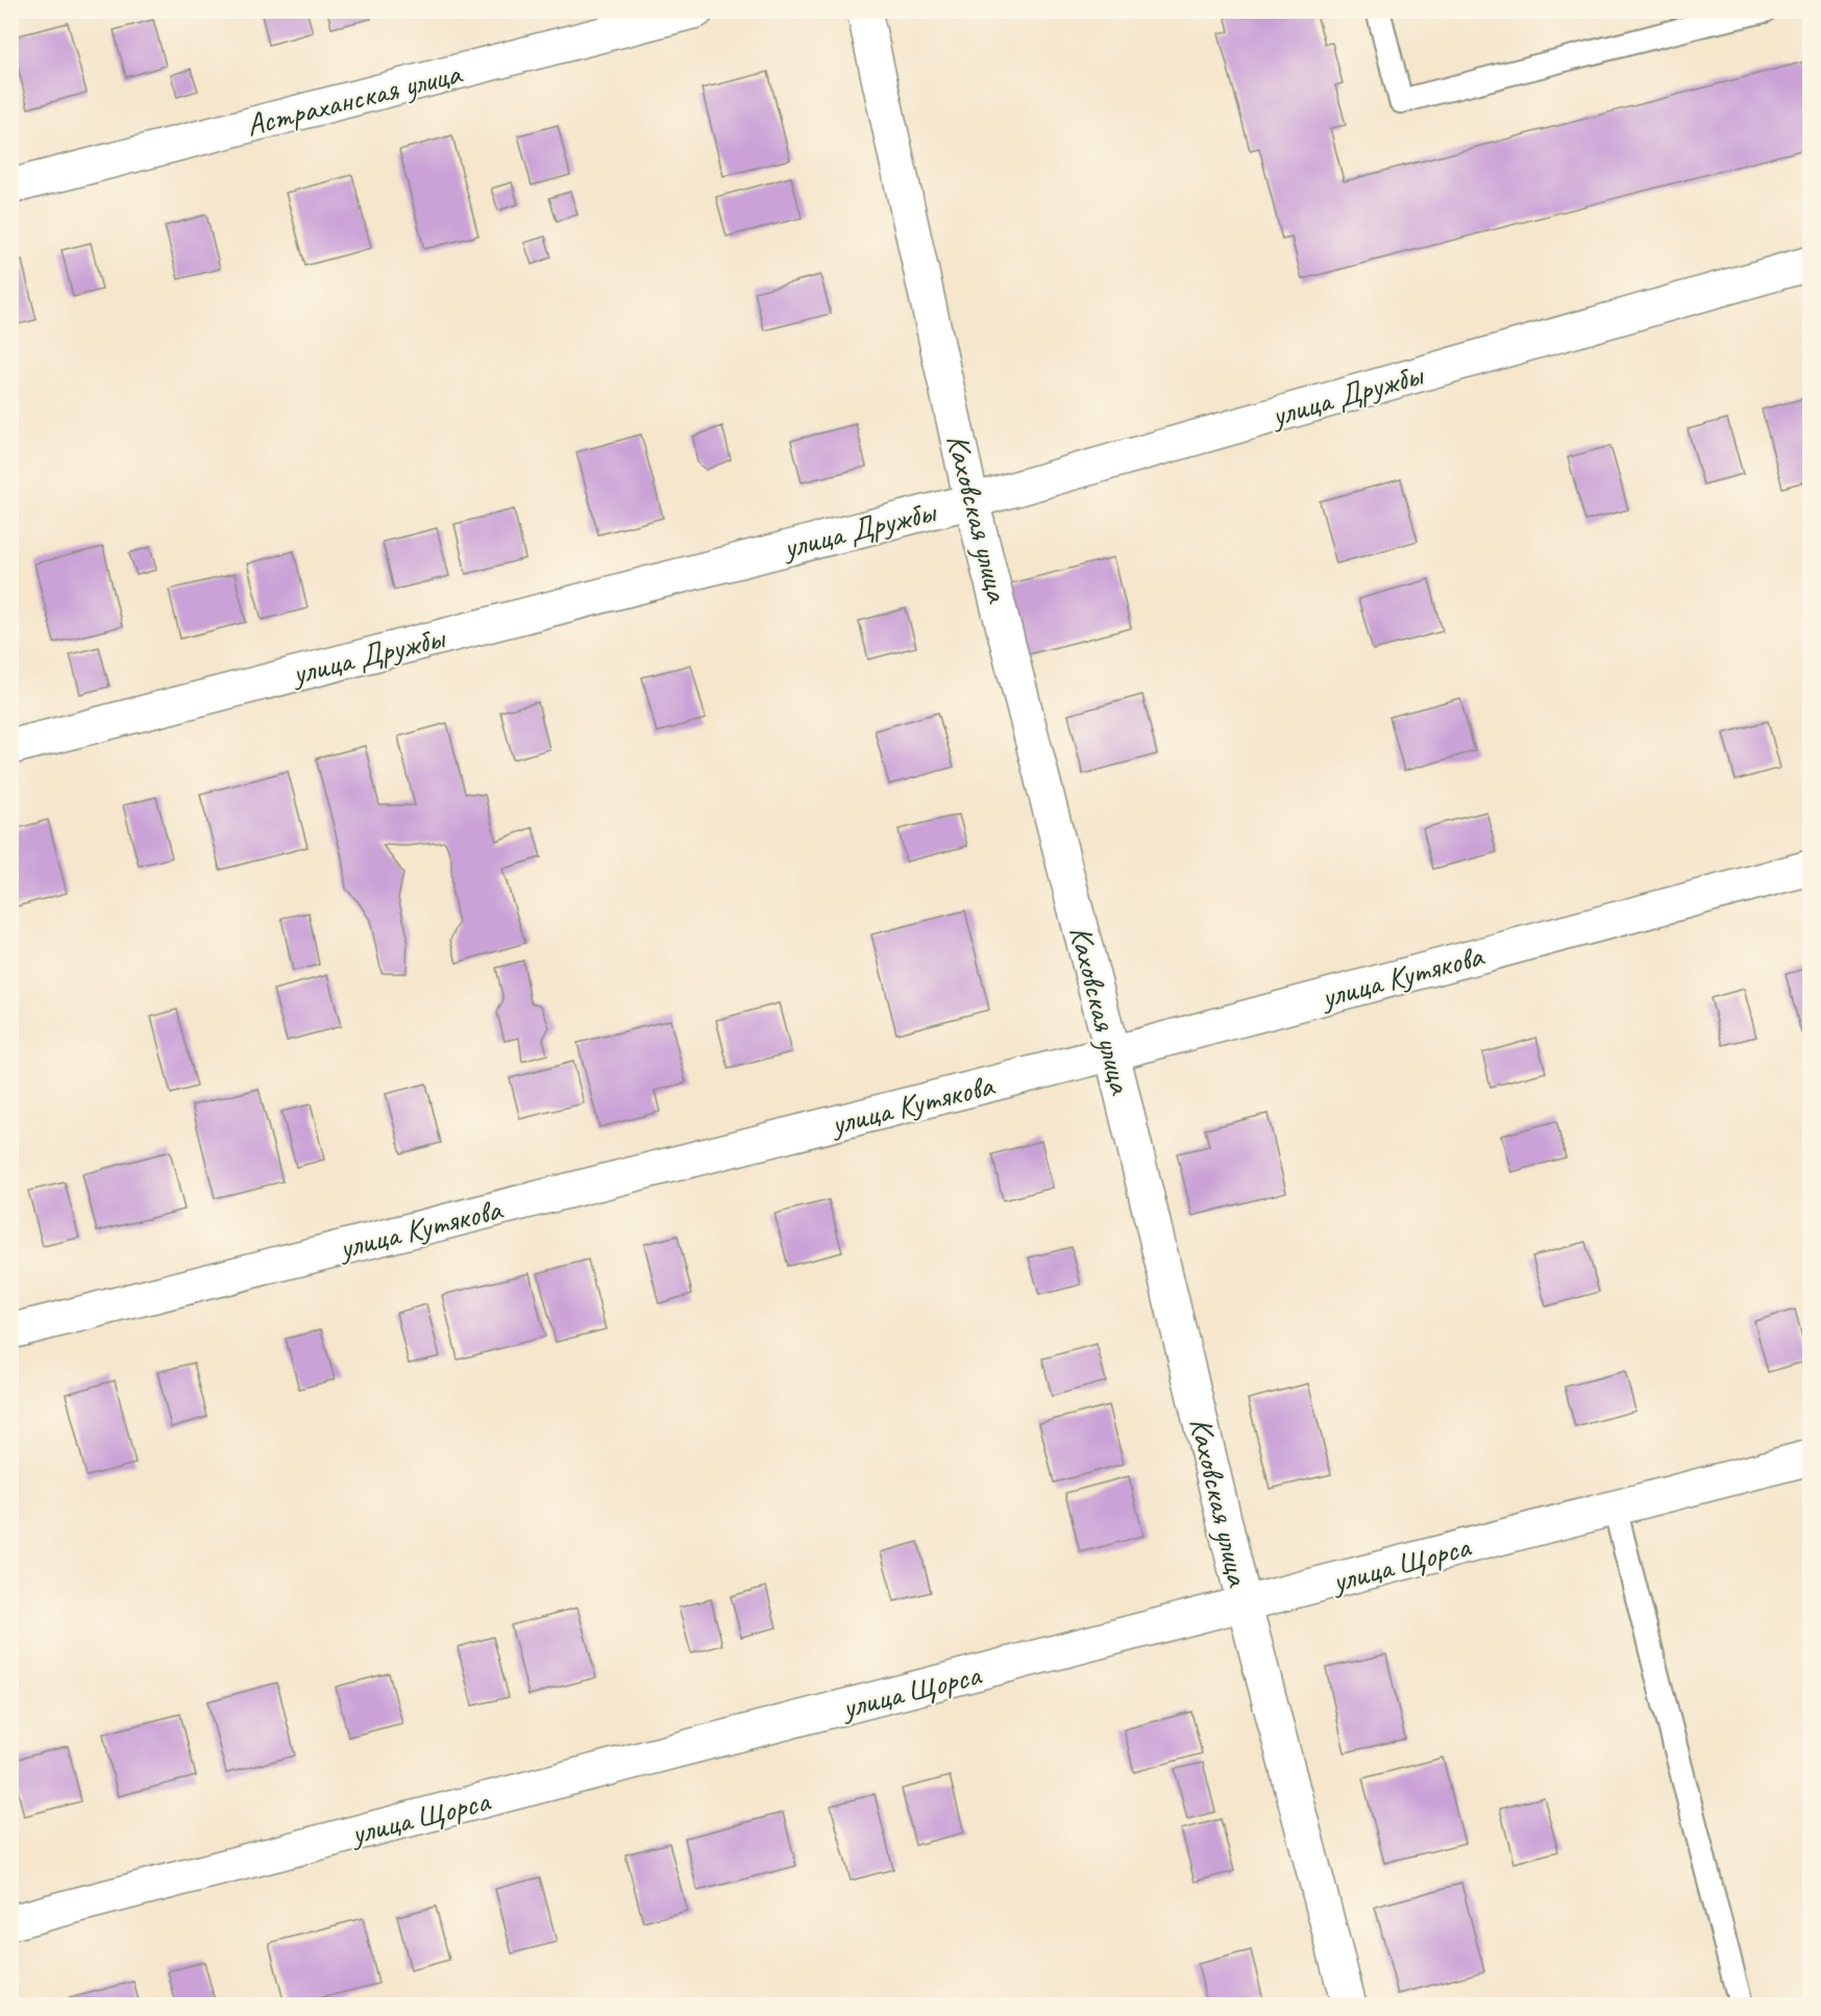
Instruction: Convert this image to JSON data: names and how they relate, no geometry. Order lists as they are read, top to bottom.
{
  "streets": {
    "street": [
      "Астраханская улица",
      "улица Дружбы",
      "Каховская улица",
      "улица Кутякова",
      "улица Щорса"
    ]
  },
  "crossings": [
    ["улица Дружбы", "Каховская улица"],
    ["Каховская улица", "улица Кутякова"],
    ["Каховская улица", "улица Щорса"]
  ]
}
